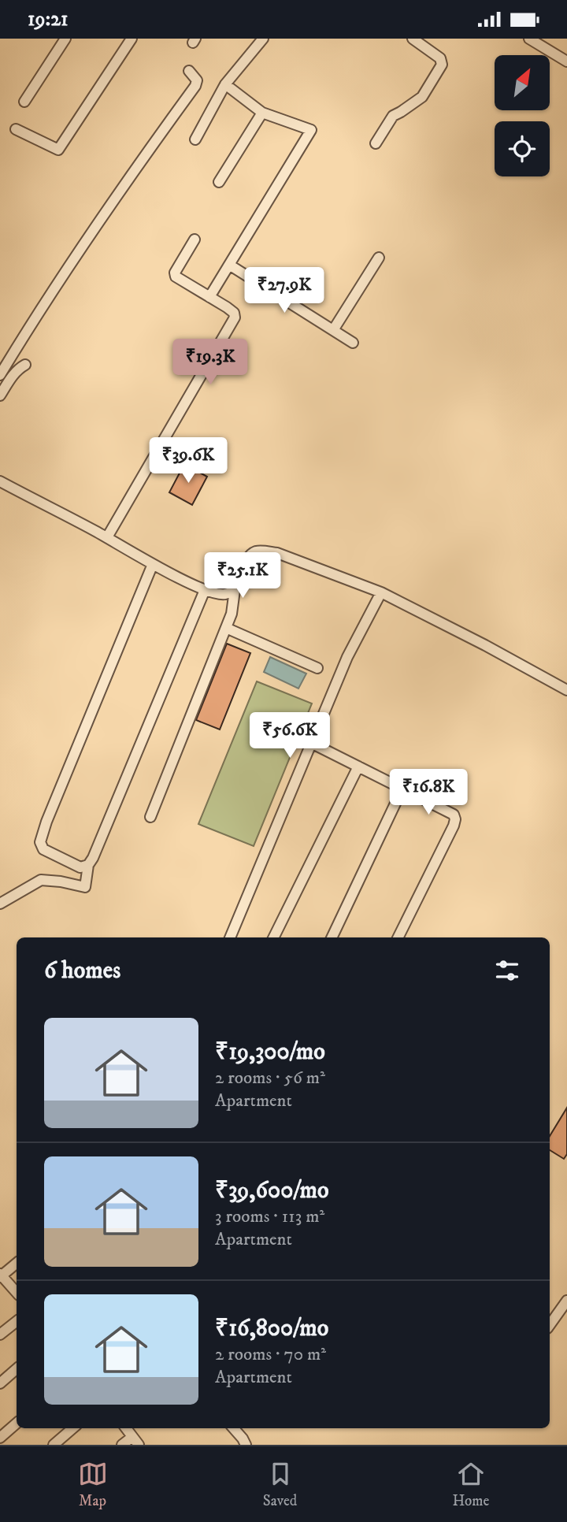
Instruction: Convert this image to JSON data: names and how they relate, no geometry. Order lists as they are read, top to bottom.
{
  "north": "top right",
  "page": {
    "status": "19:21",
    "price": [
      "₹27.9K",
      "₹19.3K",
      "₹39.6K",
      "₹25.1K",
      "₹56.6K",
      "₹16.8K"
    ],
    "heading": "6 homes",
    "list": [
      {
        "name": "₹19,300/mo",
        "note": "2 rooms · 56 m² · Apartment"
      },
      {
        "name": "₹39,600/mo",
        "note": "3 rooms · 113 m² · Apartment"
      },
      {
        "name": "₹16,800/mo",
        "note": "2 rooms · 70 m² · Apartment"
      }
    ],
    "tabs": ["Map", "Saved", "Home"]
  }
}
